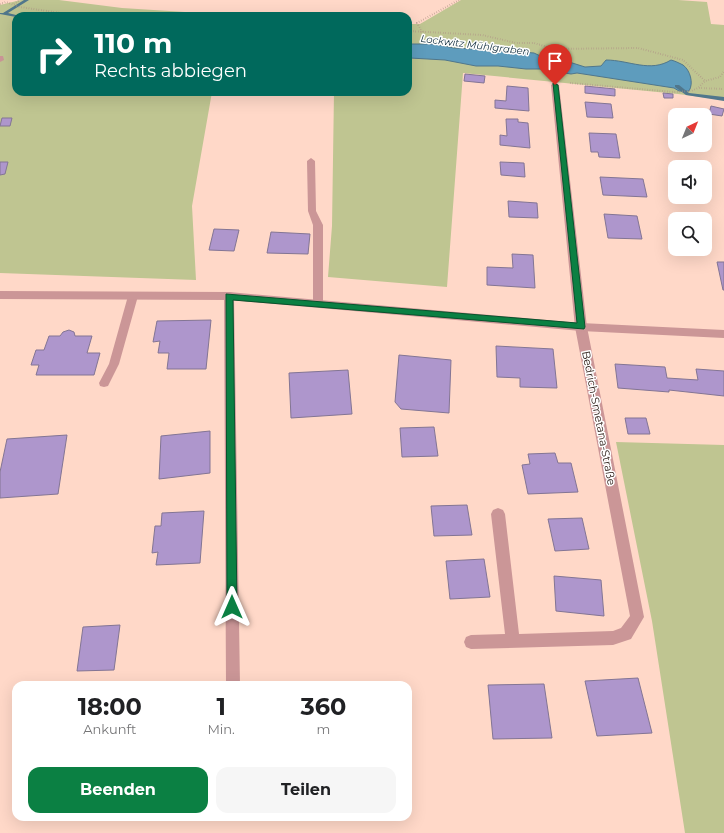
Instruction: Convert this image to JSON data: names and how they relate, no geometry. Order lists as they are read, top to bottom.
{
  "streets": {
    "street": ["Bedrich-Smetana-Straße"]
  },
  "water": ["Lockwitz Mühlgraben"],
  "north": "top right",
  "page": {
    "turn": ["110 m", "Rechts abbiegen"],
    "eta": [
      "18:00",
      "Ankunft",
      "1",
      "Min.",
      "360",
      "m"
    ],
    "buttons": ["Beenden", "Teilen"]
  }
}
